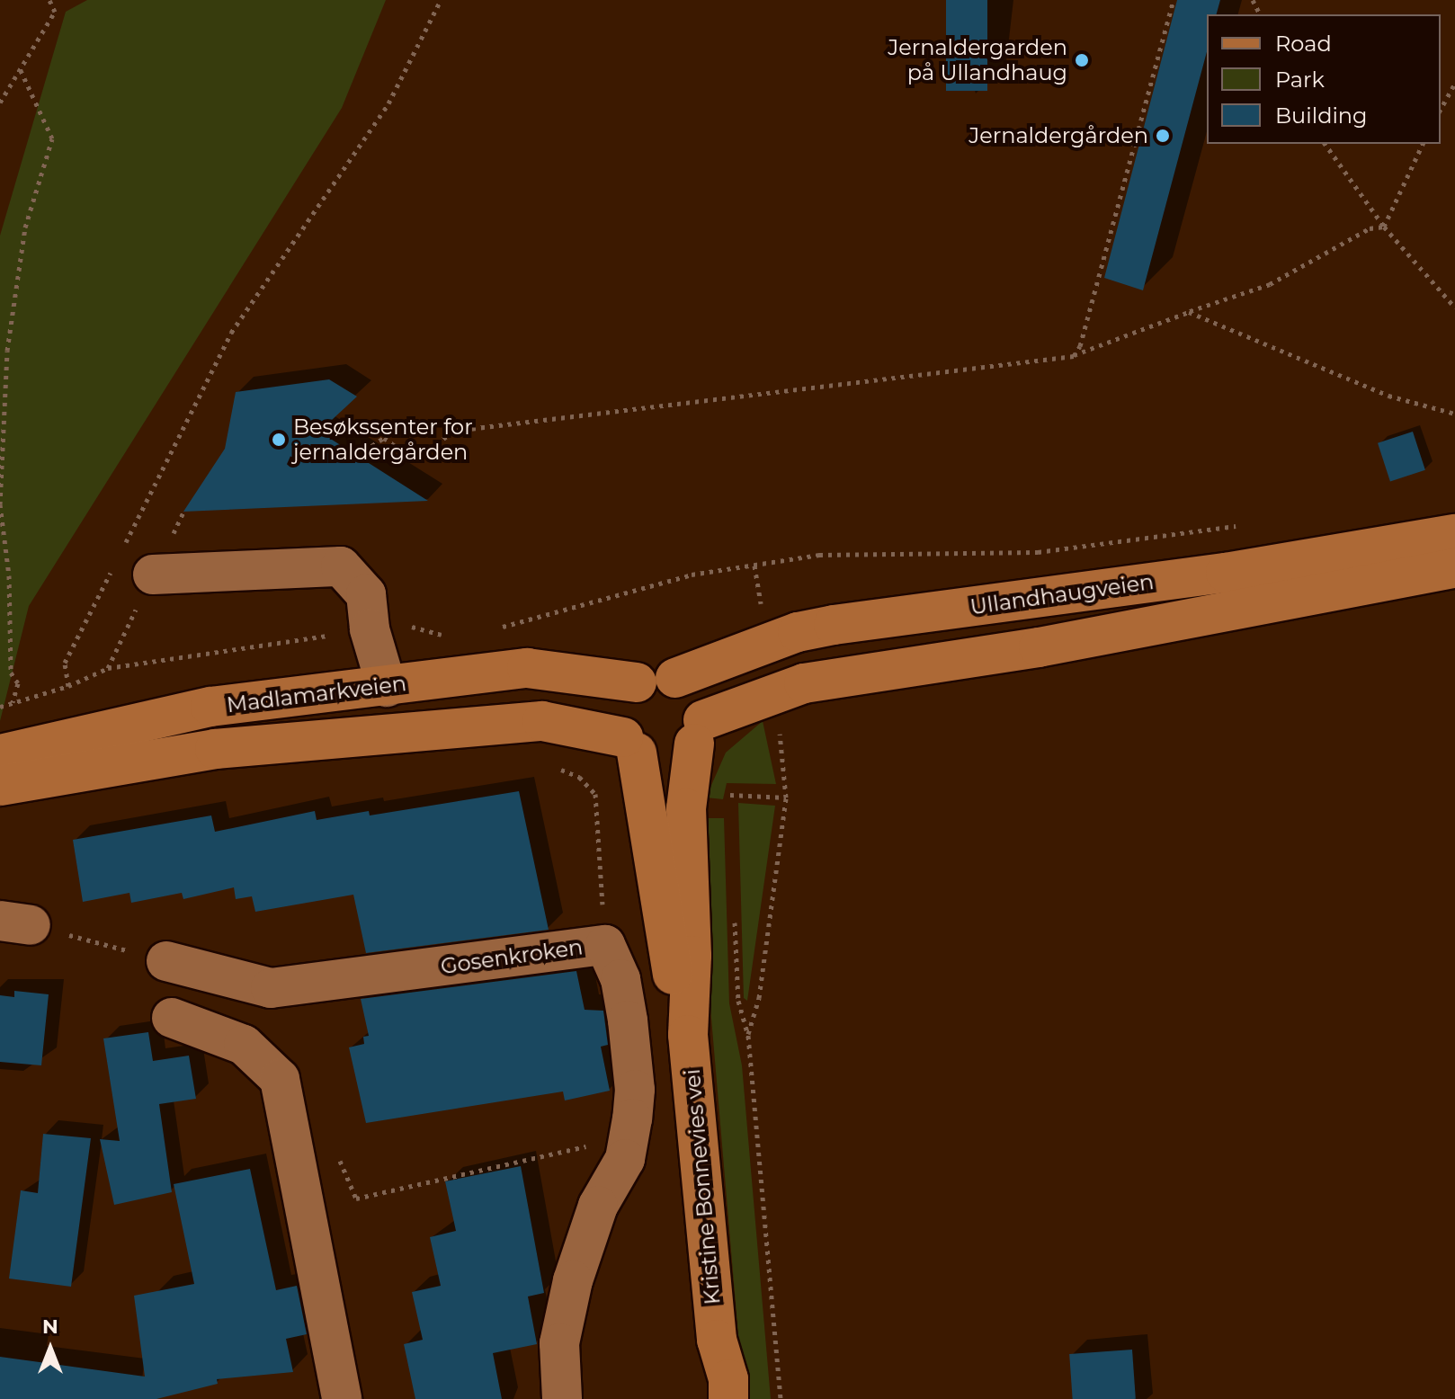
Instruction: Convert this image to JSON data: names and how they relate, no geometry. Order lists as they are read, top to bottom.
{
  "streets": {
    "main road": ["Ullandhaugveien", "Madlamarkveien", "Kristine Bonnevies vei"],
    "street": ["Gosenkroken"]
  },
  "crossings": [
    ["Ullandhaugveien", "Madlamarkveien"],
    ["Ullandhaugveien", "Kristine Bonnevies vei"],
    ["Madlamarkveien", "Kristine Bonnevies vei"]
  ],
  "places": ["Jernaldergarden på Ullandhaug", "Jernaldergården", "Besøkssenter for jernaldergården"],
  "legend": ["Road", "Park", "Building"],
  "north": "top"
}
